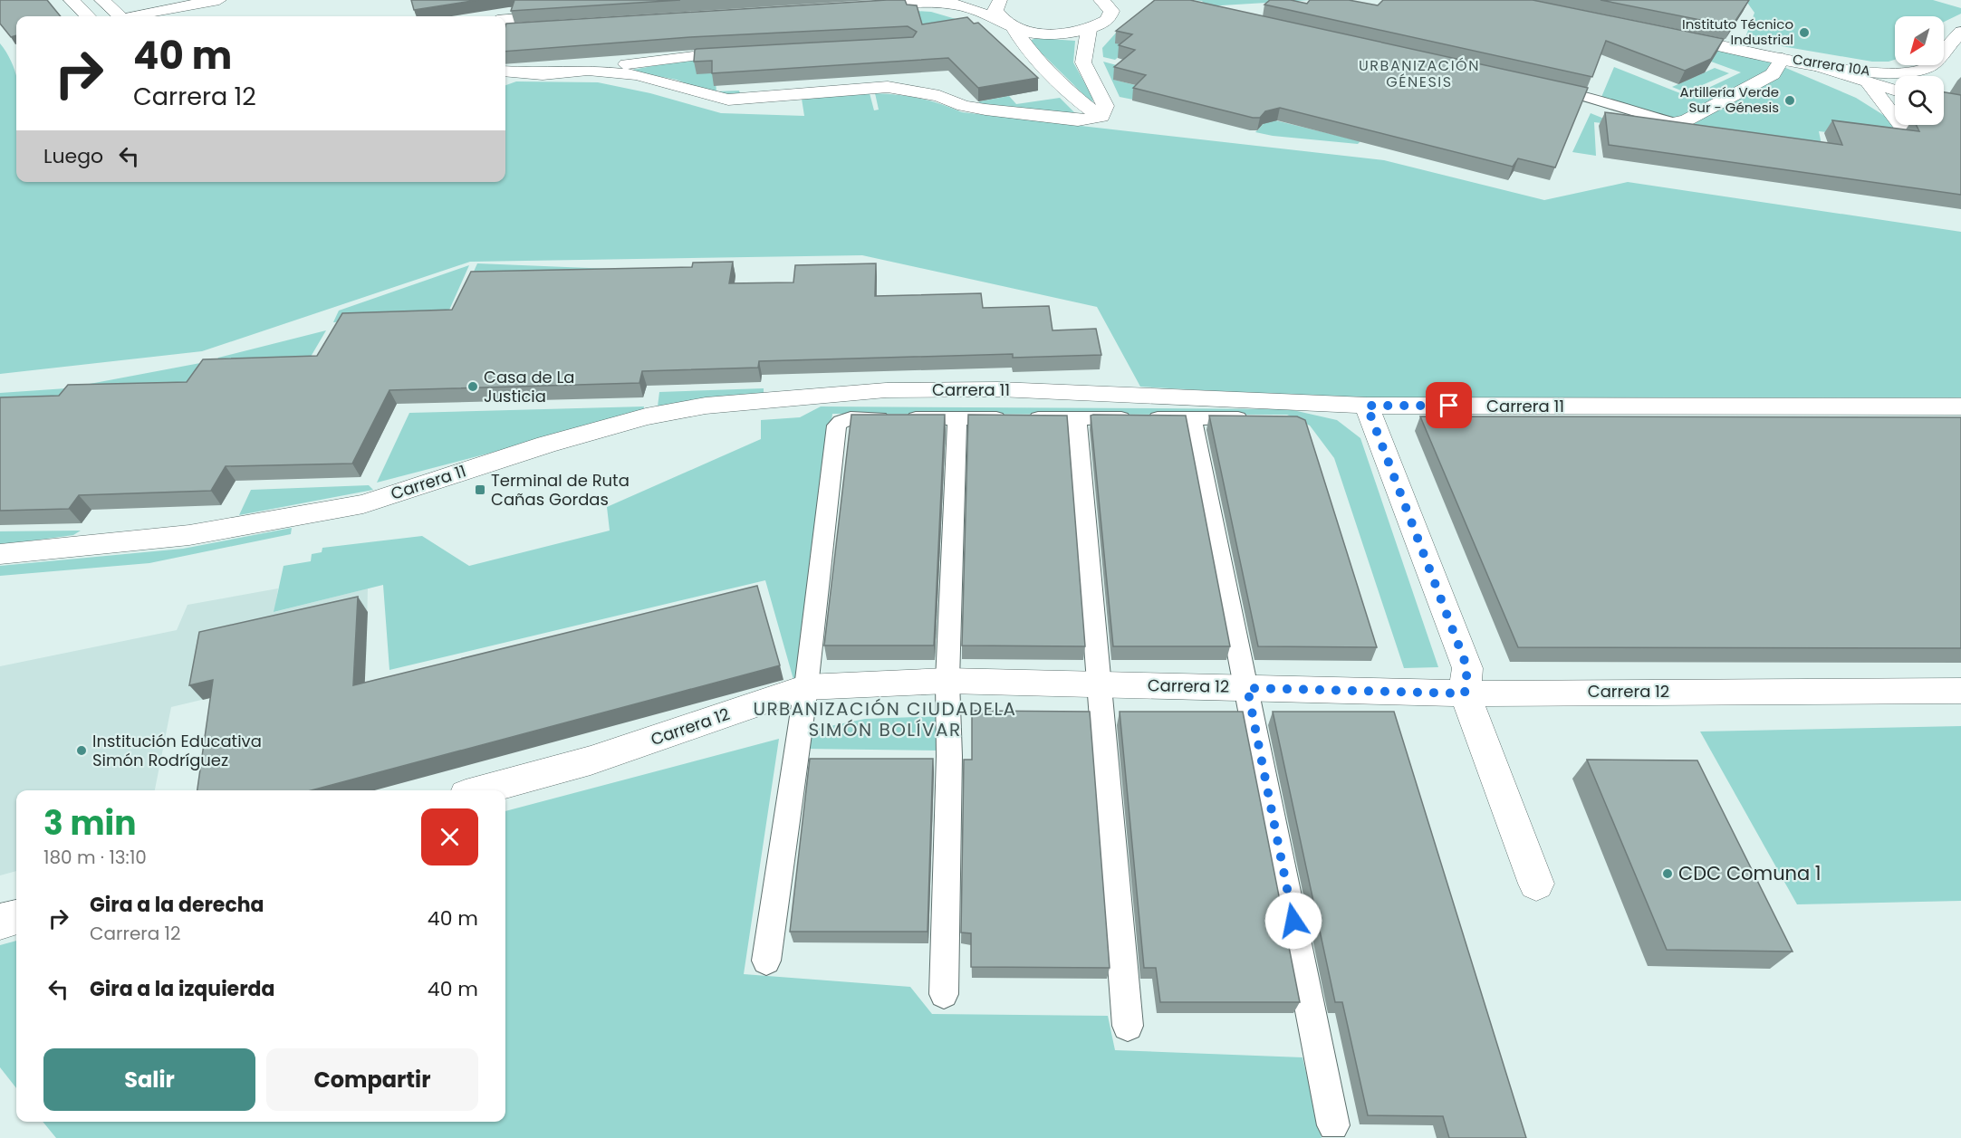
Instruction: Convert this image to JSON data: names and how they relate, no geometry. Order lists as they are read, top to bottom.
{
  "streets": {
    "street": ["Carrera 10A", "Carrera 11", "Carrera 12"]
  },
  "districts": ["URBANIZACIÓN GÉNESIS", "URBANIZACIÓN CIUDADELA SIMÓN BOLÍVAR"],
  "places": {
    "other": [
      "Instituto Técnico Industrial",
      "Artillería Verde Sur - Génesis",
      "Casa de La Justicia",
      "Institución Educativa Simón Rodríguez",
      "CDC Comuna 1"
    ],
    "transit": ["Terminal de Ruta Cañas Gordas"]
  },
  "north": "bottom left",
  "page": {
    "turn": ["40 m", "Carrera 12"],
    "then": "Luego",
    "heading": ["3 min", "180 m · 13:10"],
    "list": [
      {
        "name": "Gira a la derecha",
        "note": "Carrera 12",
        "value": "40 m"
      },
      {
        "name": "Gira a la izquierda",
        "value": "40 m"
      }
    ],
    "buttons": ["Salir", "Compartir"]
  }
}
